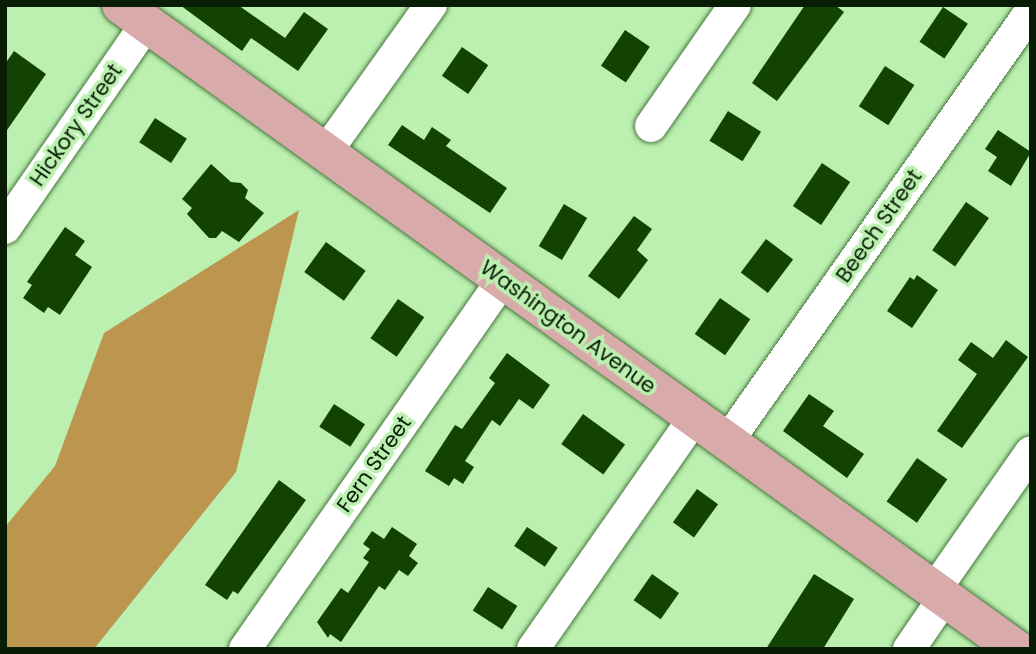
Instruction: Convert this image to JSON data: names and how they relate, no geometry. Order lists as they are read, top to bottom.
{
  "streets": {
    "main road": ["Washington Avenue"],
    "street": ["Hickory Street", "Beech Street", "Fern Street"]
  },
  "crossings": [
    ["Hickory Street", "Washington Avenue"],
    ["Beech Street", "Washington Avenue"],
    ["Washington Avenue", "Fern Street"]
  ]
}
